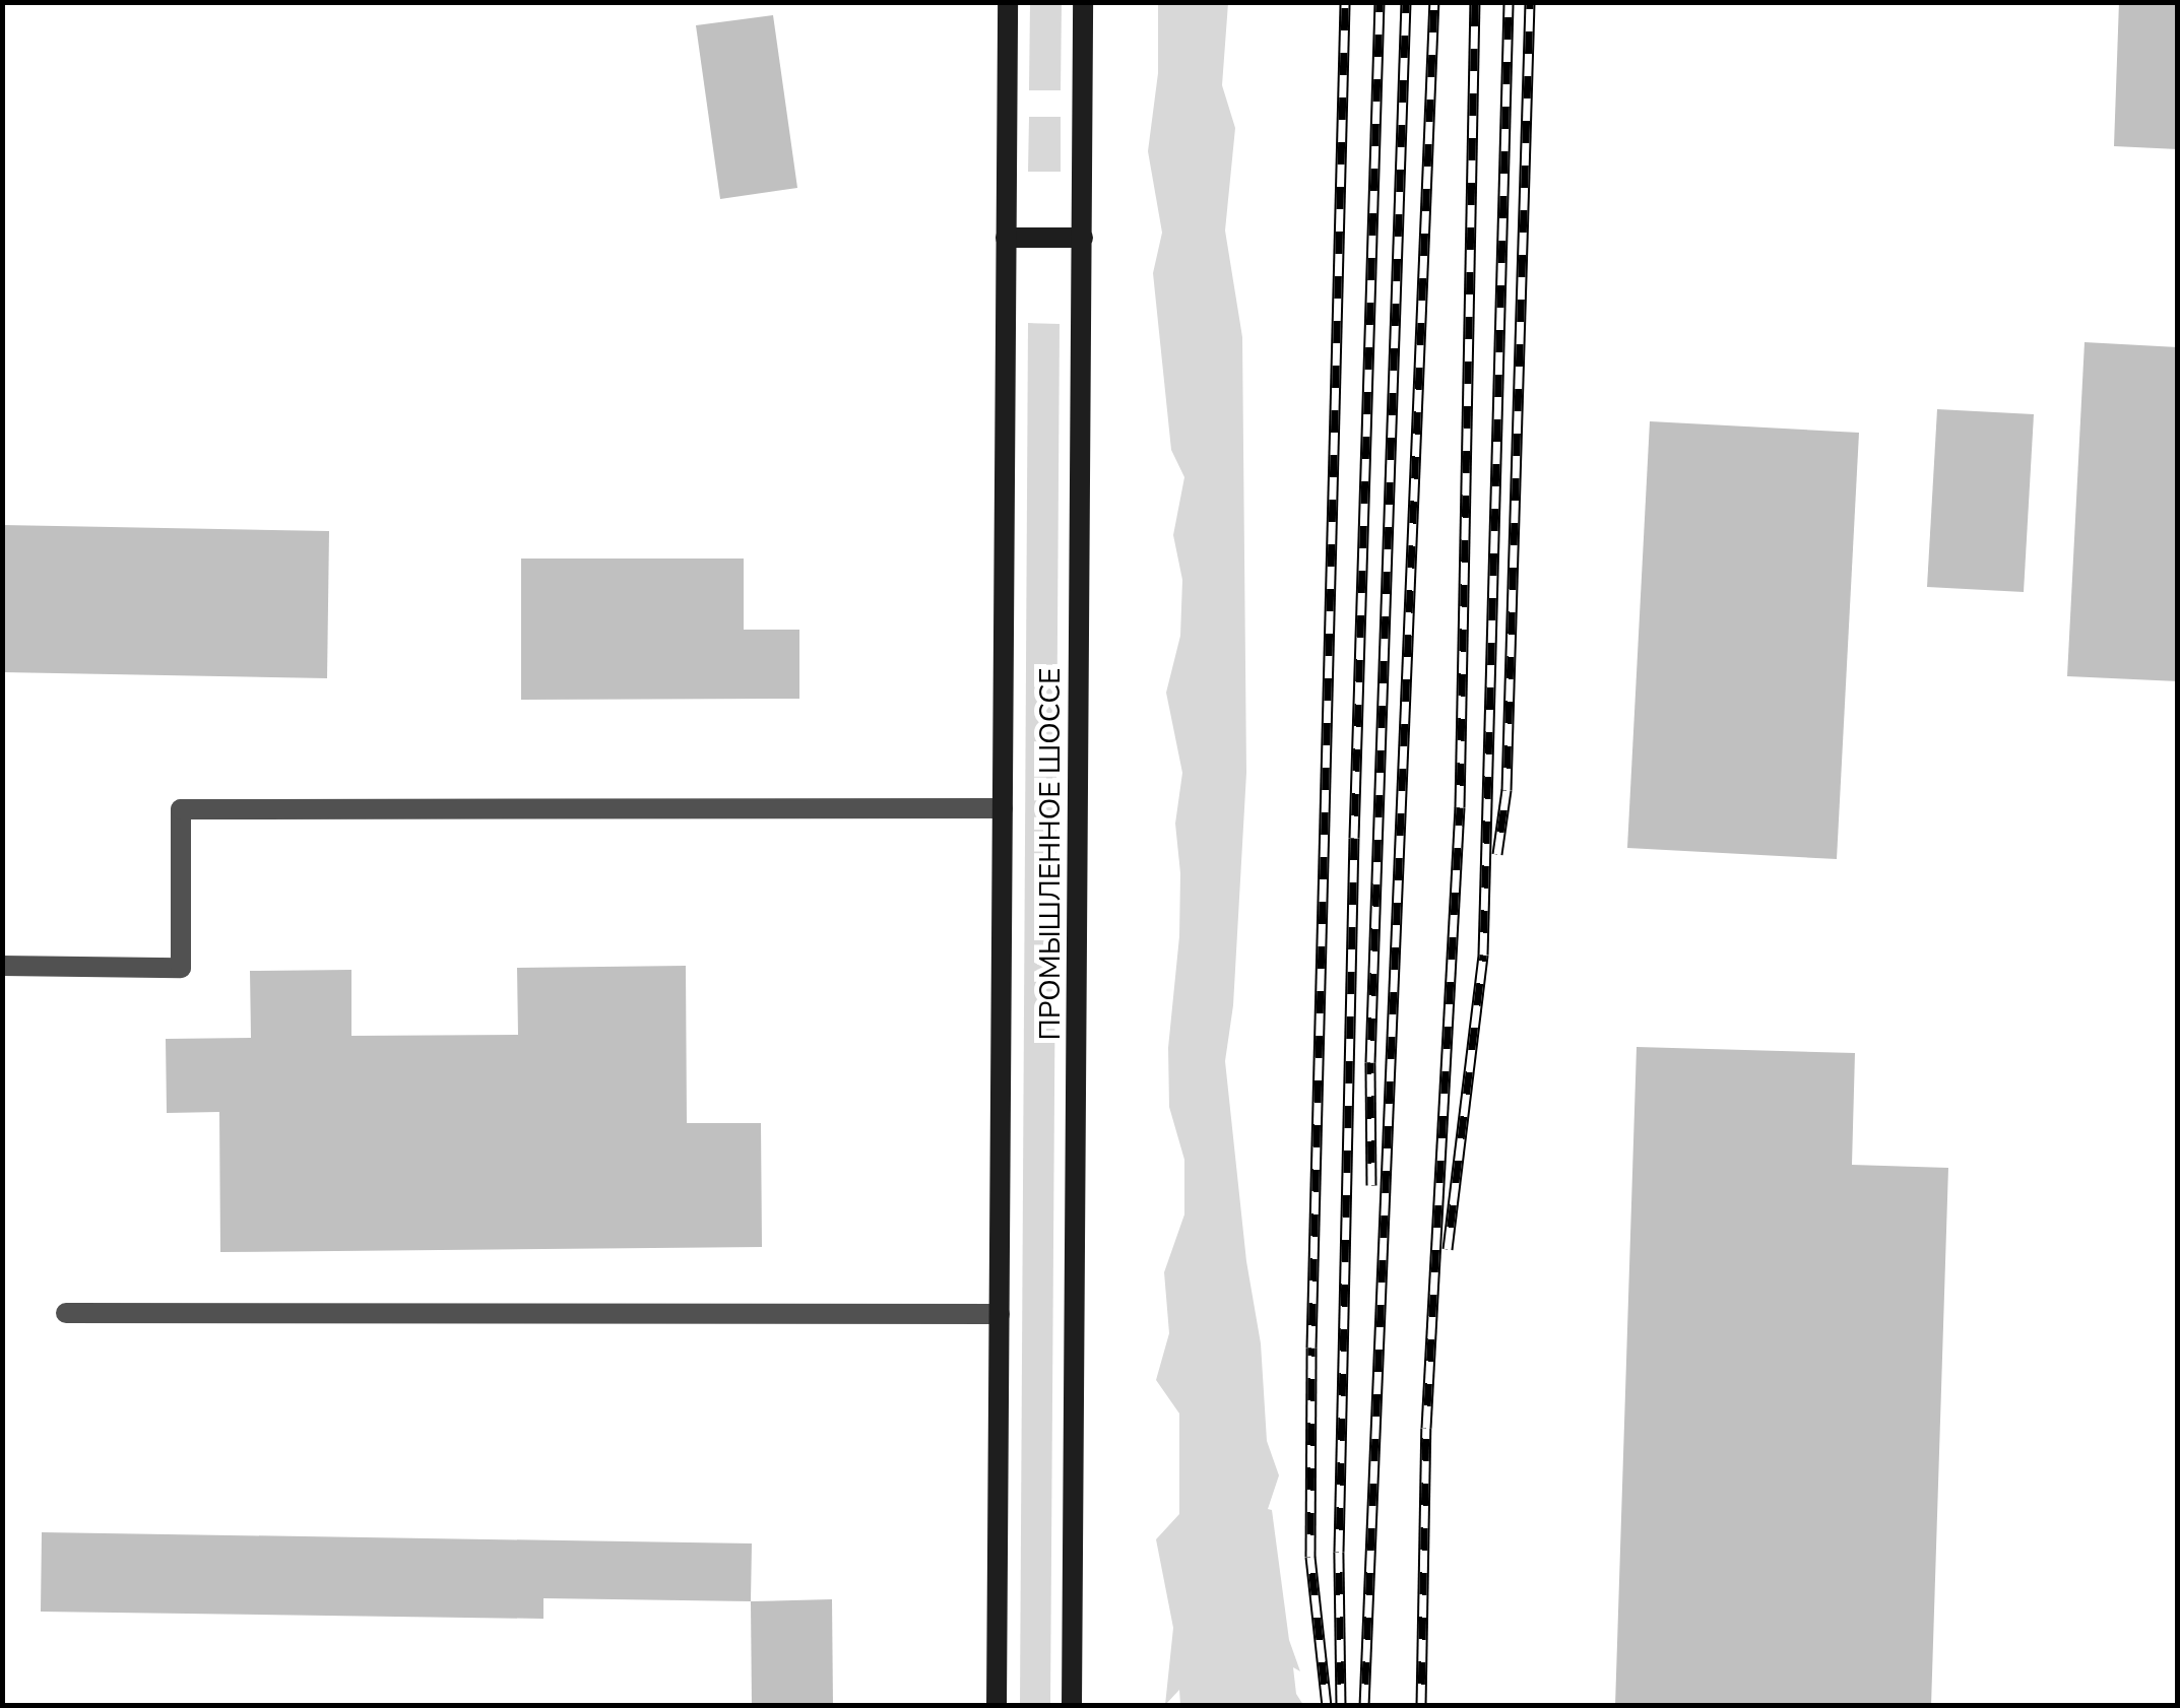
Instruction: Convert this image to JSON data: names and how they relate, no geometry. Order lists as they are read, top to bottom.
{
  "streets": {
    "main road": ["ПРОМЫШЛЕННОЕ ШОССЕ"]
  }
}
